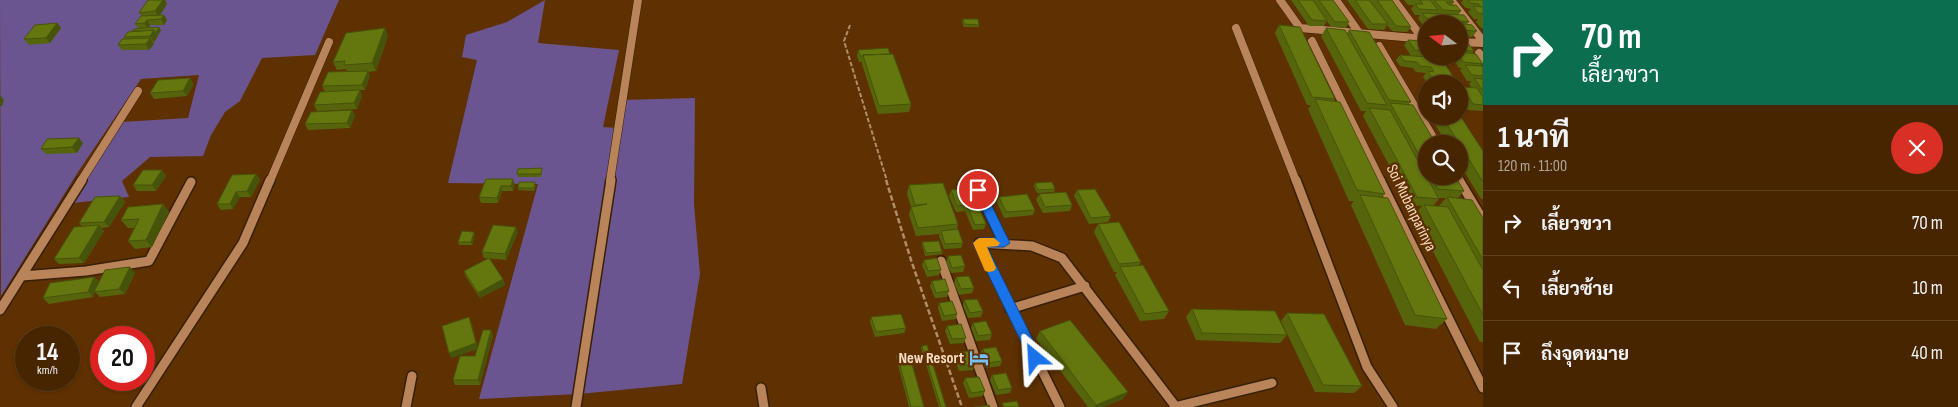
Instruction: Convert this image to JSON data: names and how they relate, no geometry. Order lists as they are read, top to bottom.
{
  "streets": {
    "street": ["Soi Mubanparinya"]
  },
  "places": {
    "hotel": ["New Resort"]
  },
  "north": "left",
  "page": {
    "turn": ["70 m", "เลี้ยวขวา"],
    "heading": ["1 นาที", "120 m · 11:00"],
    "list": [
      {
        "name": "เลี้ยวขวา",
        "value": "70 m"
      },
      {
        "name": "เลี้ยวซ้าย",
        "value": "10 m"
      },
      {
        "name": "ถึงจุดหมาย",
        "value": "40 m"
      }
    ],
    "speed": "14 km/h",
    "limit": "20"
  }
}
